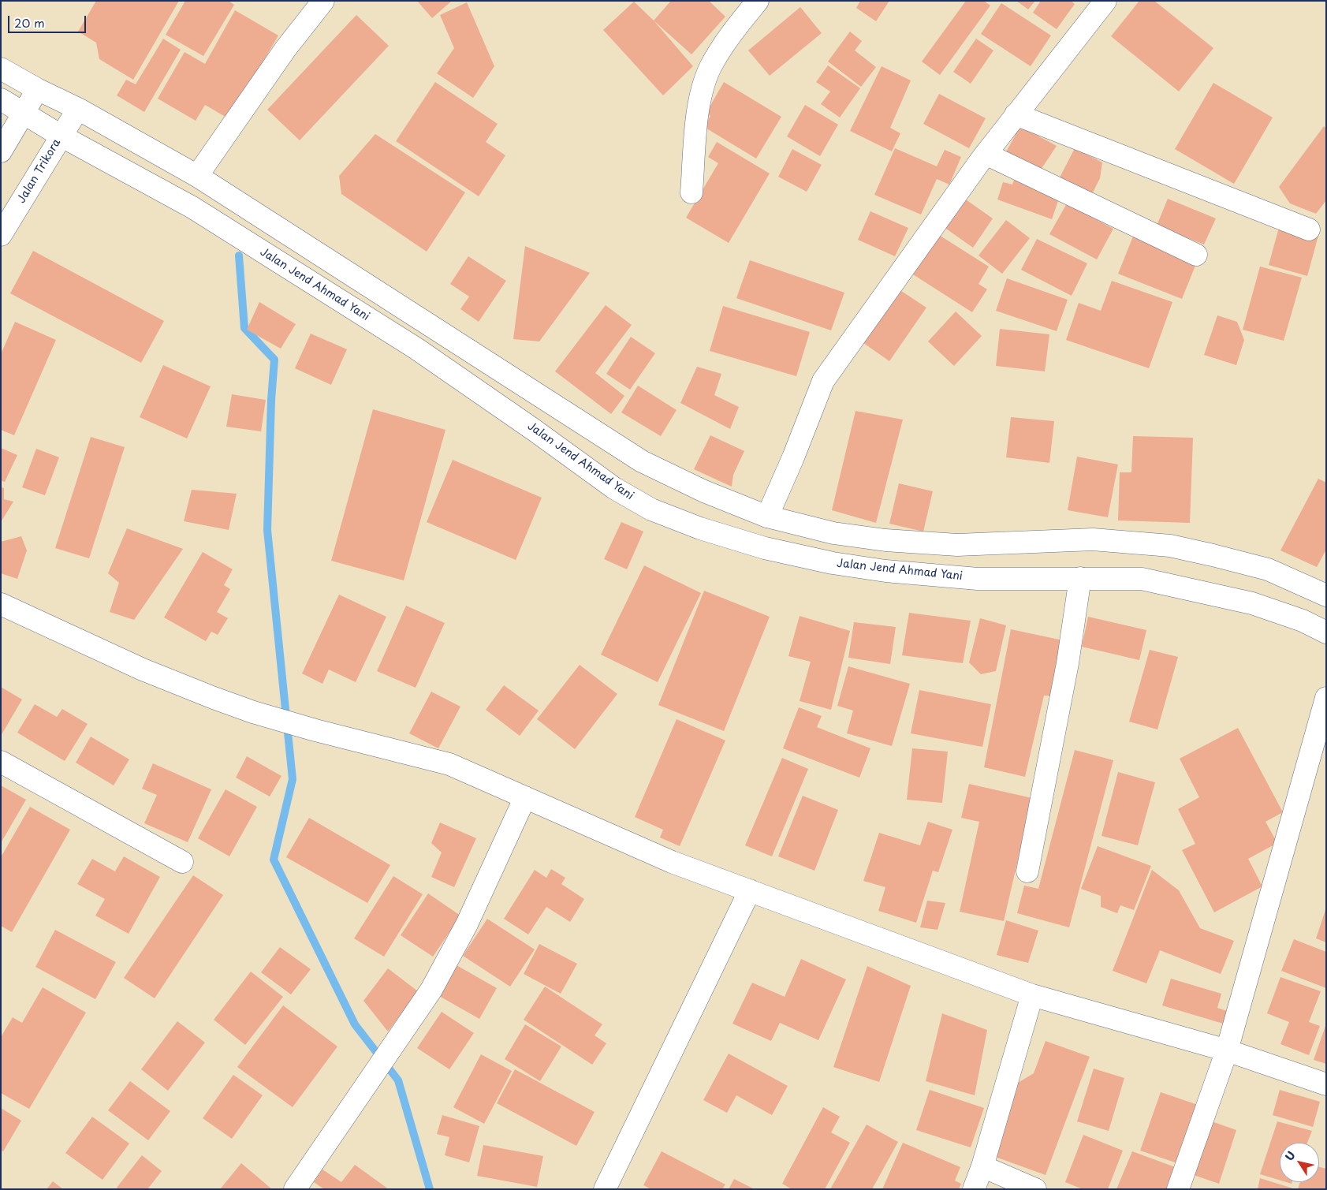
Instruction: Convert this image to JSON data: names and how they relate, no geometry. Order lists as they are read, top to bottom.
{
  "streets": {
    "street": ["Jalan Trikora", "Jalan Jend Ahmad Yani"]
  },
  "crossings": [
    ["Jalan Trikora", "Jalan Jend Ahmad Yani"]
  ],
  "scale_bar": "20 m",
  "north": "top left"
}
